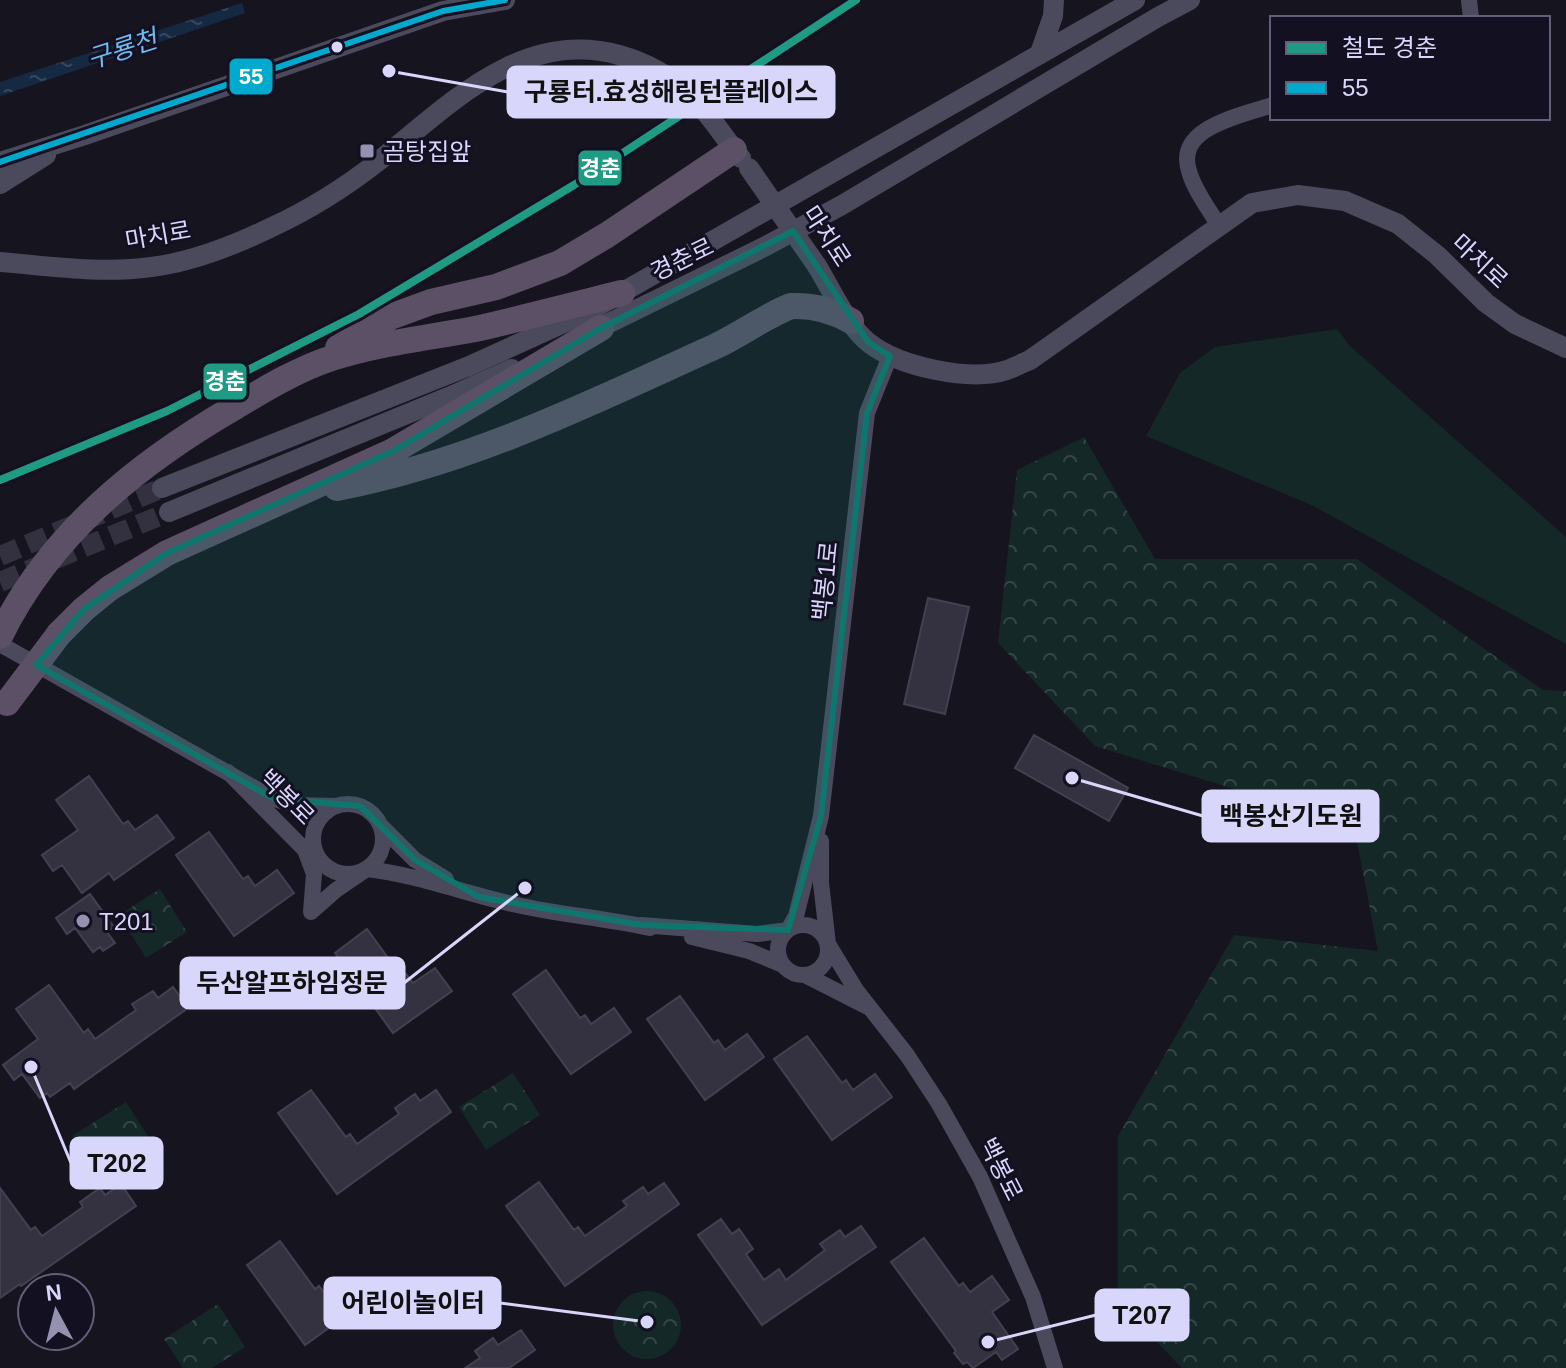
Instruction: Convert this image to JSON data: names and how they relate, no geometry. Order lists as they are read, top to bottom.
{
  "streets": {
    "street": [
      "마치로",
      "경춘로",
      "백봉1로",
      "백봉로"
    ]
  },
  "crossings": [
    ["마치로", "백봉1로"],
    ["백봉1로", "백봉로"]
  ],
  "water": ["구룡천"],
  "places": {
    "other": [
      "구룡터.효성해링턴플레이스",
      "백봉산기도원",
      "두산알프하임정문",
      "T201",
      "T202",
      "어린이놀이터",
      "T207"
    ],
    "transit": ["곰탕집앞"]
  },
  "lines": ["rail line 경춘", "transit line 55"],
  "legend": ["철도 경춘", "55"],
  "north": "top"
}
